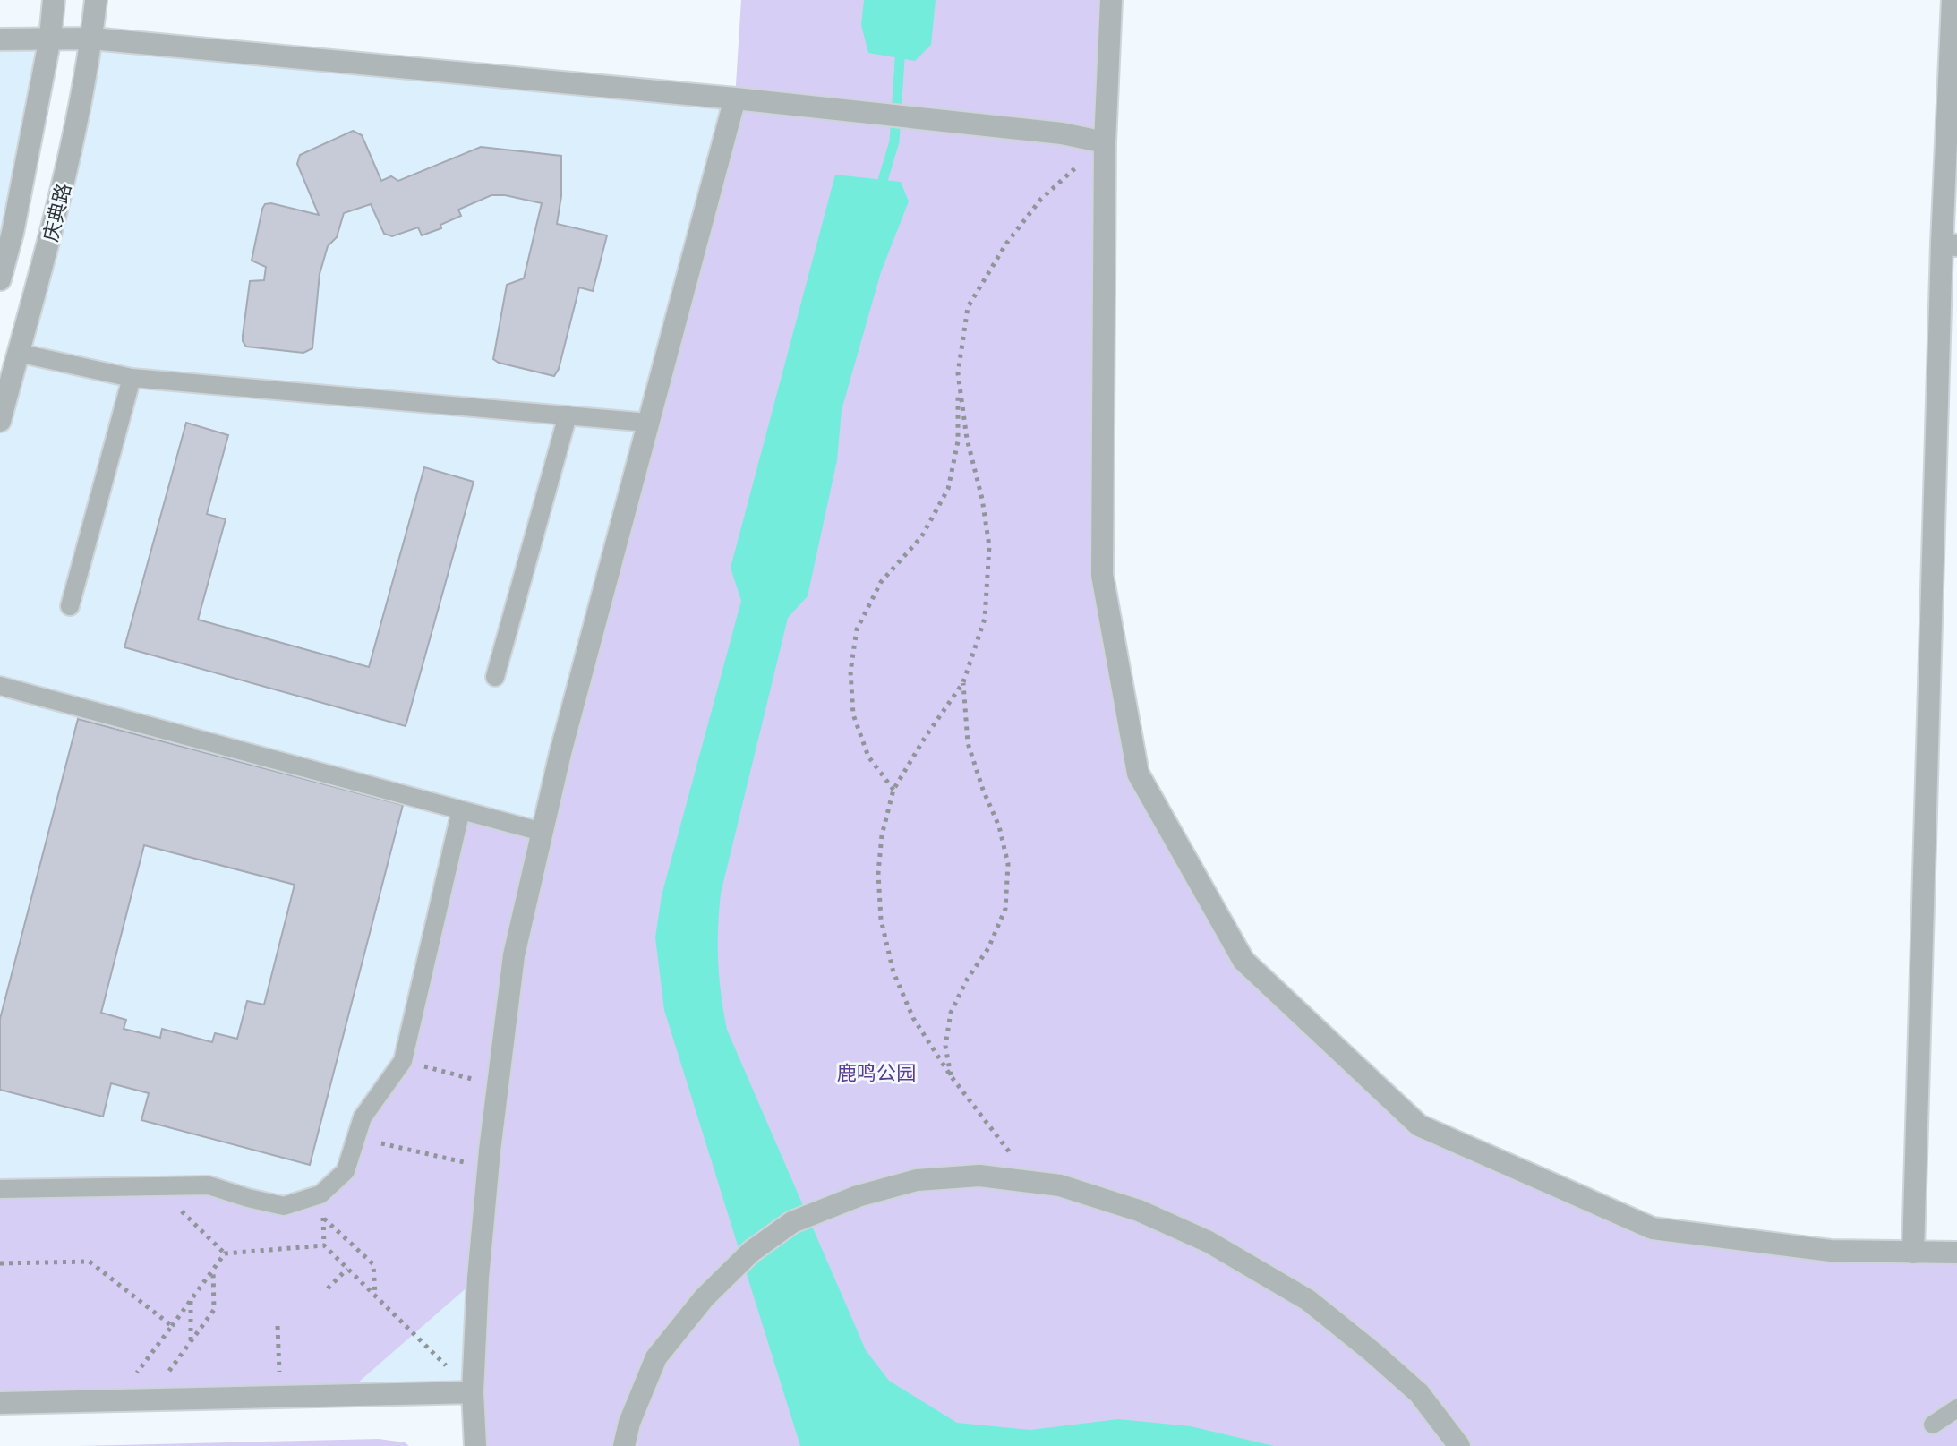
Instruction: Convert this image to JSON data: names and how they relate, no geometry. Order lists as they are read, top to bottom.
{
  "streets": {
    "street": ["庆典路"]
  },
  "parks": ["鹿鸣公园"]
}
